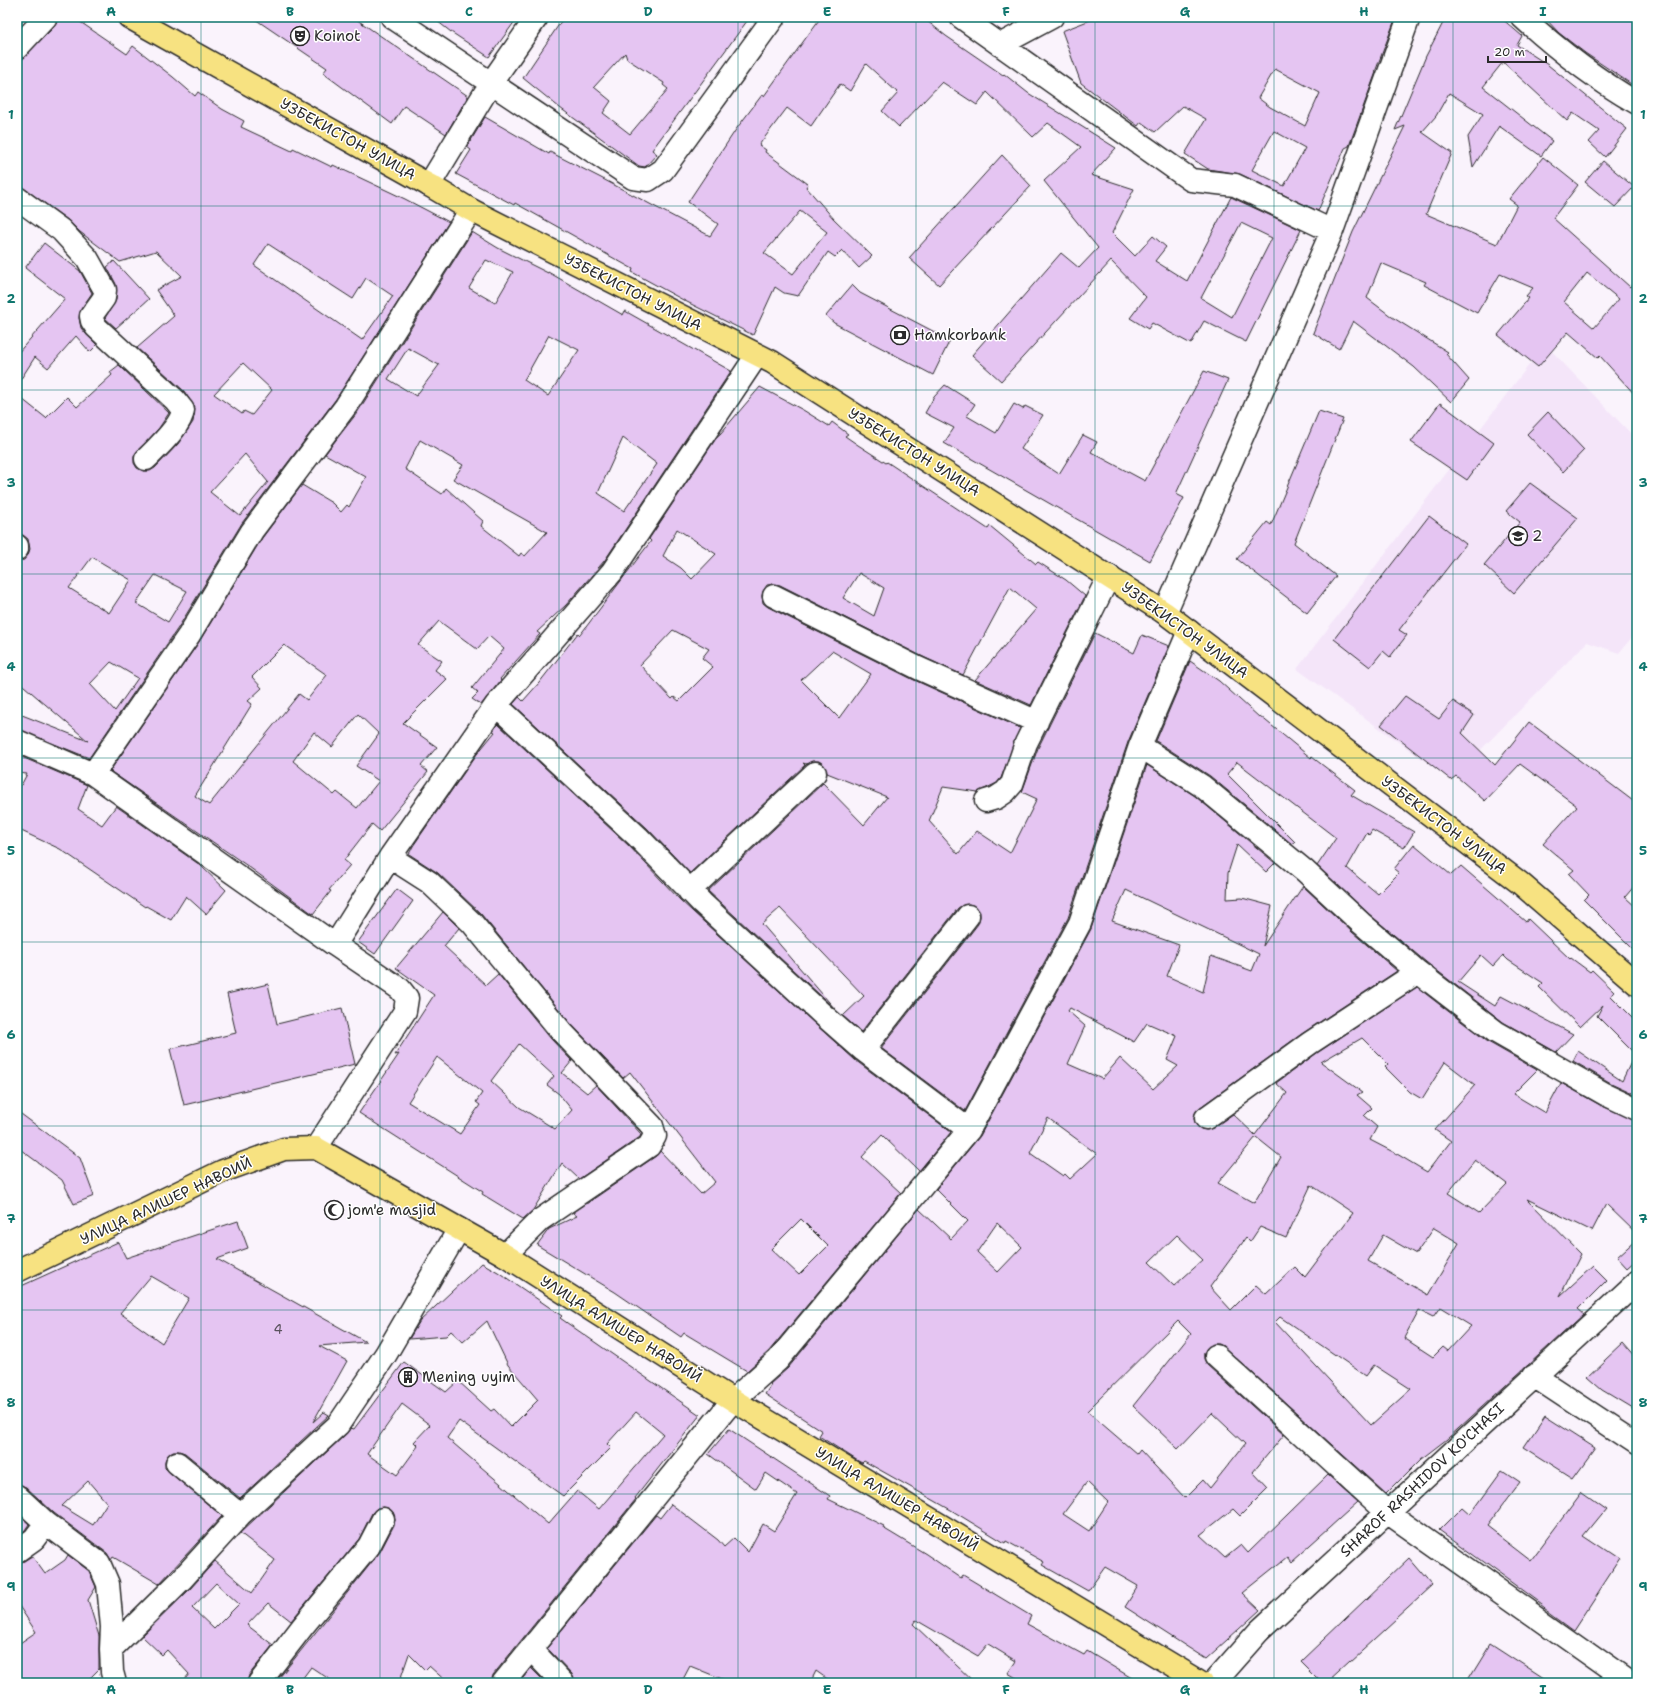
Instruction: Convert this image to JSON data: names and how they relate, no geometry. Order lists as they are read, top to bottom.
{
  "streets": {
    "main road": ["УЗБЕКИСТОН УЛИЦА", "УЛИЦА АЛИШЕР НАВОИЙ"],
    "street": ["SHAROF RASHIDOV KO'CHASI"]
  },
  "places": {
    "theatre": ["Koinot"],
    "bank": ["Hamkorbank"],
    "school or university": ["2"],
    "mosque": ["jom'e masjid"],
    "building": ["Mening uyim"]
  },
  "house_numbers": ["4"],
  "scale_bar": "20 m",
  "grid": {
    "columns": [
      "A",
      "B",
      "C",
      "D",
      "E",
      "F",
      "G",
      "H",
      "I"
    ],
    "rows": [
      "1",
      "2",
      "3",
      "4",
      "5",
      "6",
      "7",
      "8",
      "9"
    ]
  }
}
